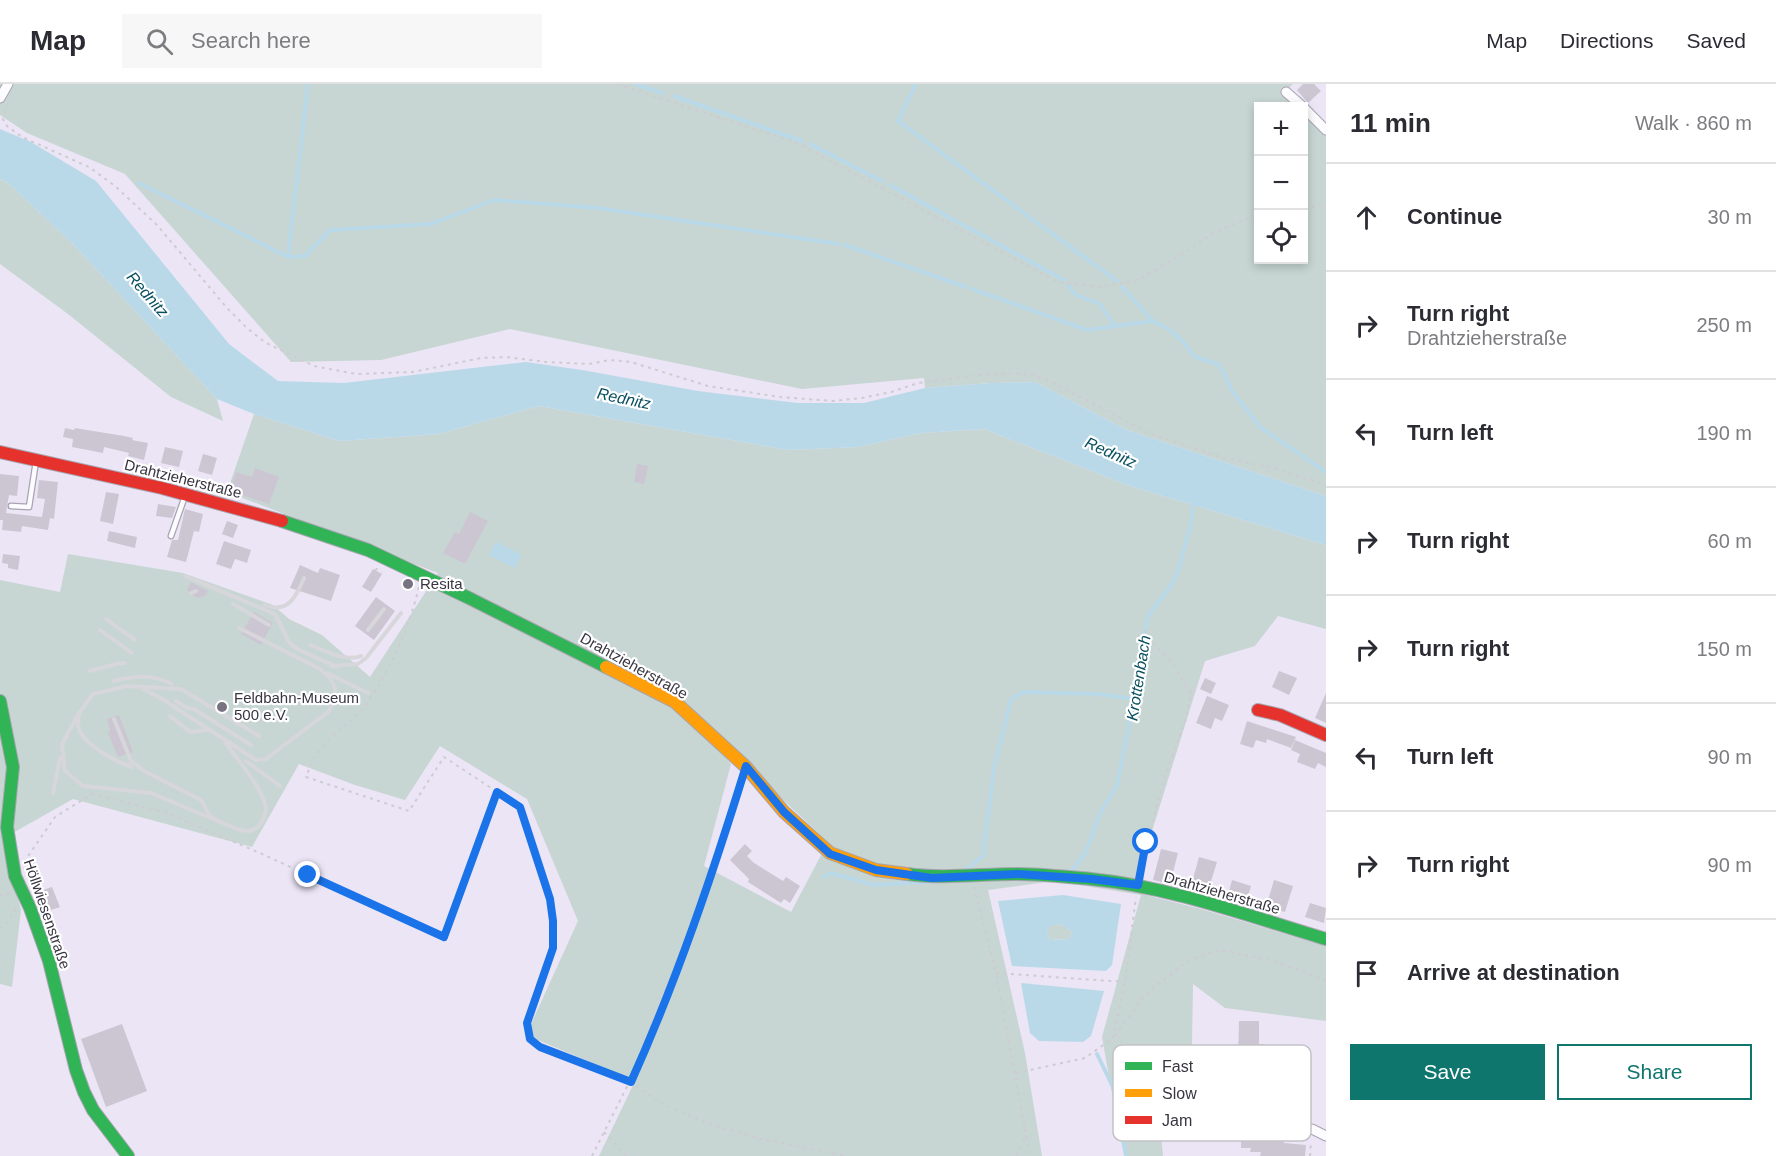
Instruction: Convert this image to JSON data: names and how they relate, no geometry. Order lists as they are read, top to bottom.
{
  "streets": {
    "street": ["Drahtzieherstraße", "Höllwiesenstraße"]
  },
  "water": ["Rednitz", "Krottenbach"],
  "places": ["Resita", "Feldbahn-Museum 500 e.V."],
  "legend": ["Fast", "Slow", "Jam"],
  "page": {
    "header": "Map",
    "search": "Search here",
    "nav": ["Map", "Directions", "Saved"],
    "heading": ["11 min", "Walk · 860 m"],
    "map_buttons": ["+", "−"],
    "list": [
      ["Continue", "30 m"],
      ["Turn right", "Drahtzieherstraße", "250 m"],
      ["Turn left", "190 m"],
      ["Turn right", "60 m"],
      ["Turn right", "150 m"],
      ["Turn left", "90 m"],
      ["Turn right", "90 m"],
      "Arrive at destination"
    ],
    "buttons": ["Save", "Share"]
  }
}
